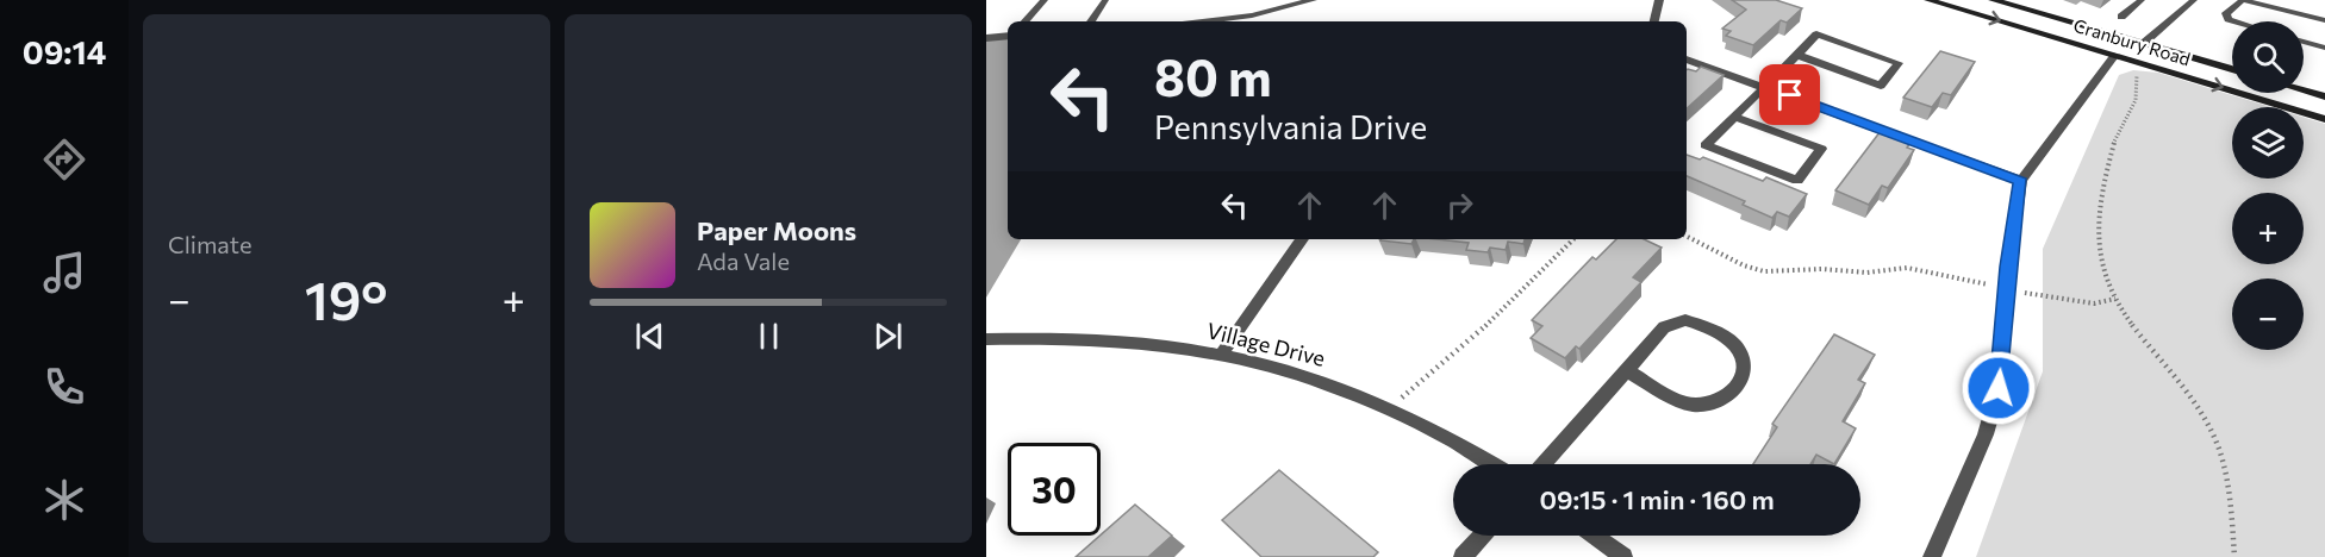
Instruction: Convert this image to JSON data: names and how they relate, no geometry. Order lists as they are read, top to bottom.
{
  "streets": {
    "main road": ["Cranbury Road"],
    "street": ["Village Drive"]
  },
  "page": {
    "tabs": "09:14",
    "tile": "Climate",
    "map_buttons": ["+", "−"],
    "turn": ["80 m", "Pennsylvania Drive"],
    "song": ["Paper Moons", "Ada Vale"],
    "heat": ["−", "19°", "+"],
    "limit": "30",
    "trip": "09:15 · 1 min · 160 m"
  }
}
